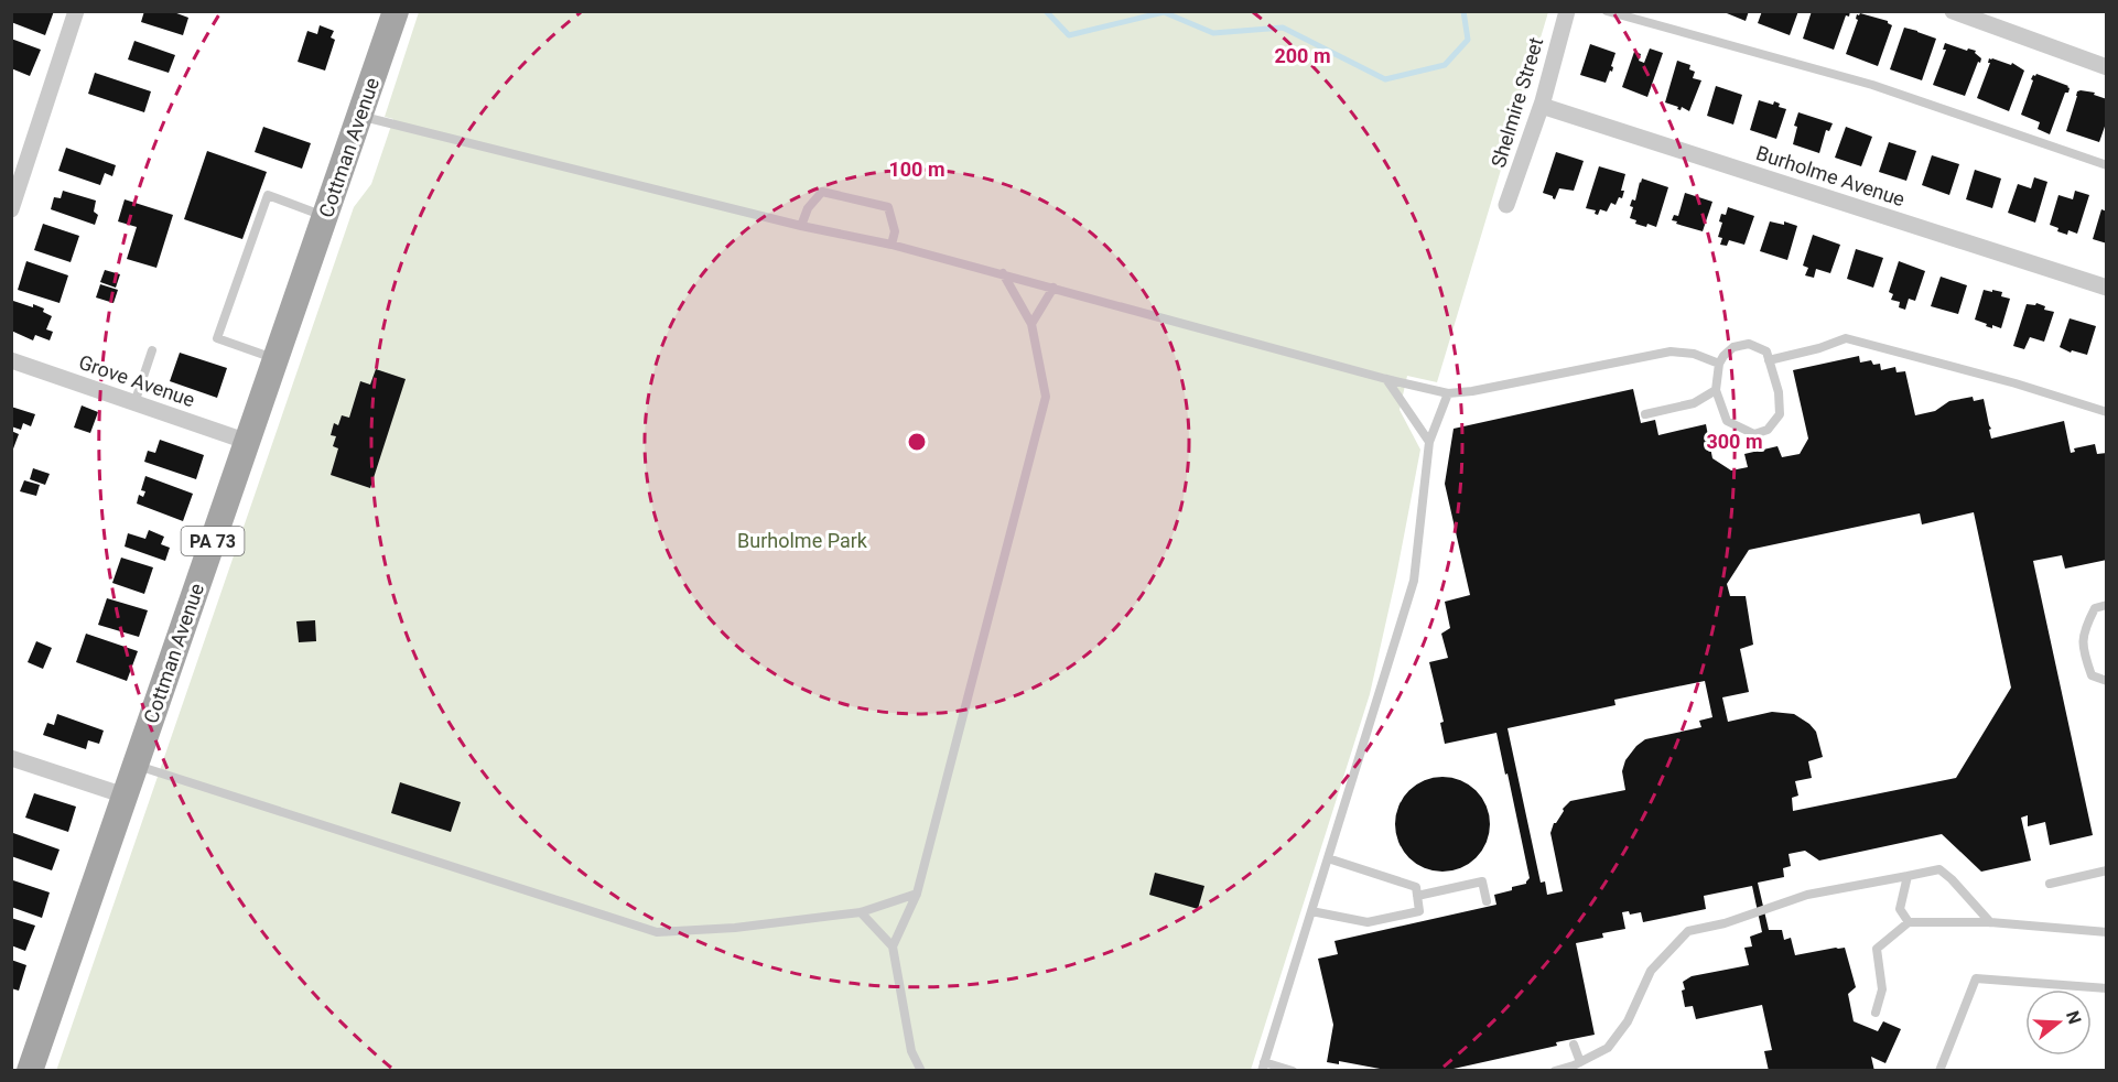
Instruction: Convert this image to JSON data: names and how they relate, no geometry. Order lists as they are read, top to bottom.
{
  "streets": {
    "main road": ["Cottman Avenue", "PA 73"],
    "street": ["Shelmire Street", "Burholme Avenue", "Grove Avenue"]
  },
  "crossings": [
    ["Shelmire Street", "Burholme Avenue"],
    ["Cottman Avenue", "Grove Avenue"]
  ],
  "parks": ["Burholme Park"],
  "north": "right",
  "rings": ["200 m", "100 m", "300 m"]
}
